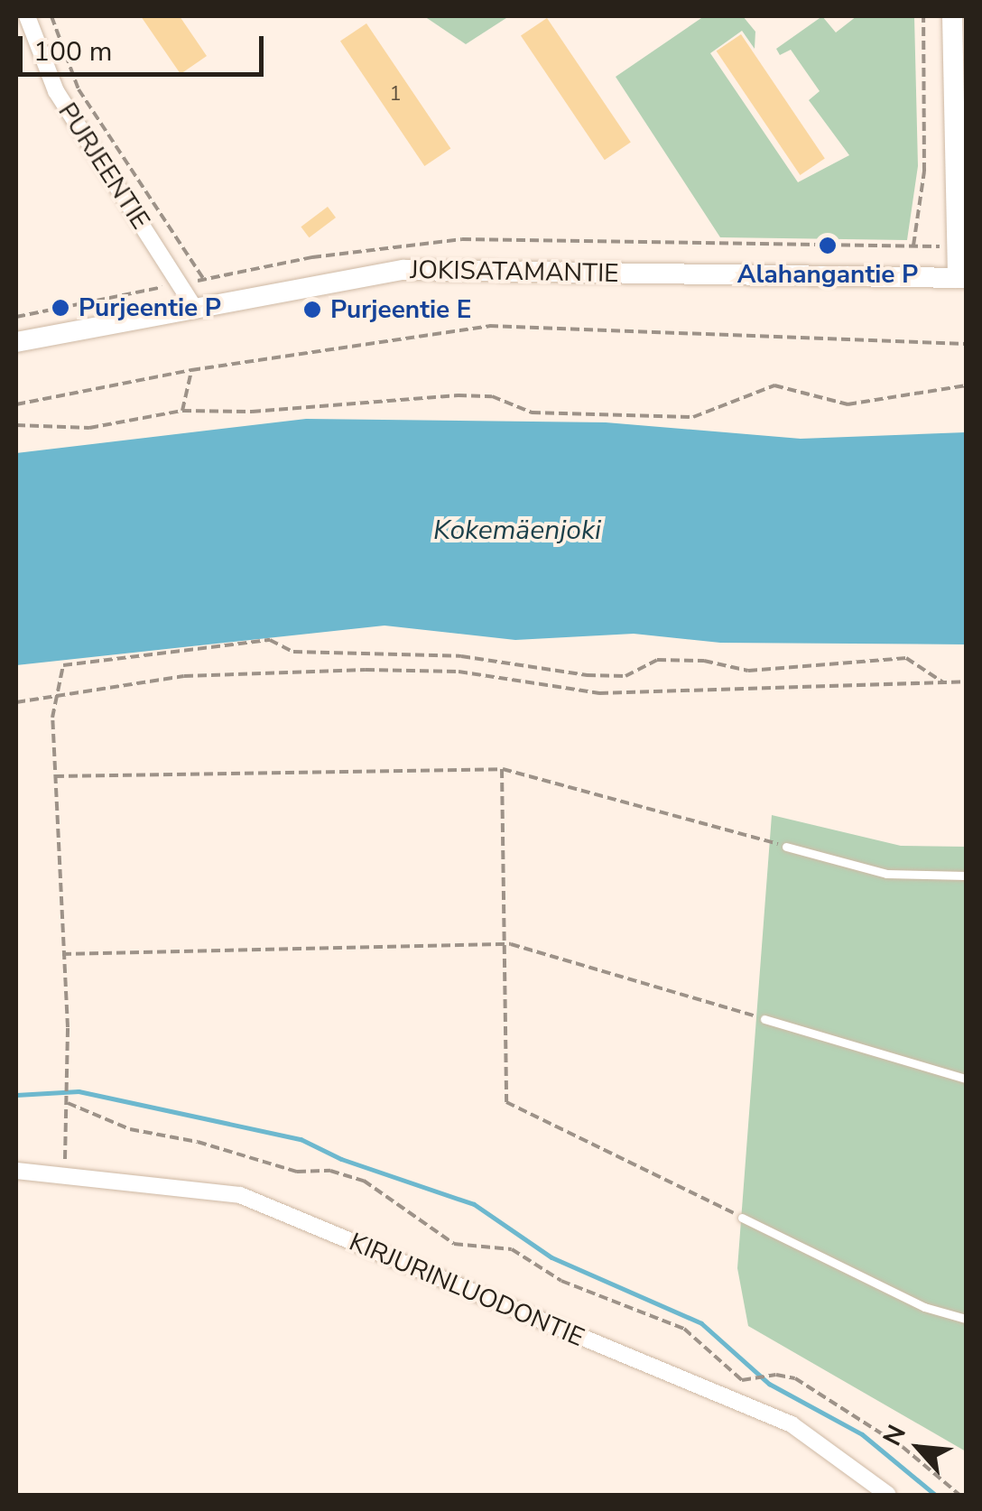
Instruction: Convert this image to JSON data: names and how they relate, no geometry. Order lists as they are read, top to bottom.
{
  "streets": {
    "street": ["PURJEENTIE", "JOKISATAMANTIE", "KIRJURINLUODONTIE"]
  },
  "crossings": [
    ["PURJEENTIE", "JOKISATAMANTIE"]
  ],
  "water": ["Kokemäenjoki"],
  "places": ["Alahangantie P", "Purjeentie P", "Purjeentie E"],
  "house_numbers": ["1"],
  "scale_bar": "100 m",
  "north": "top left"
}
